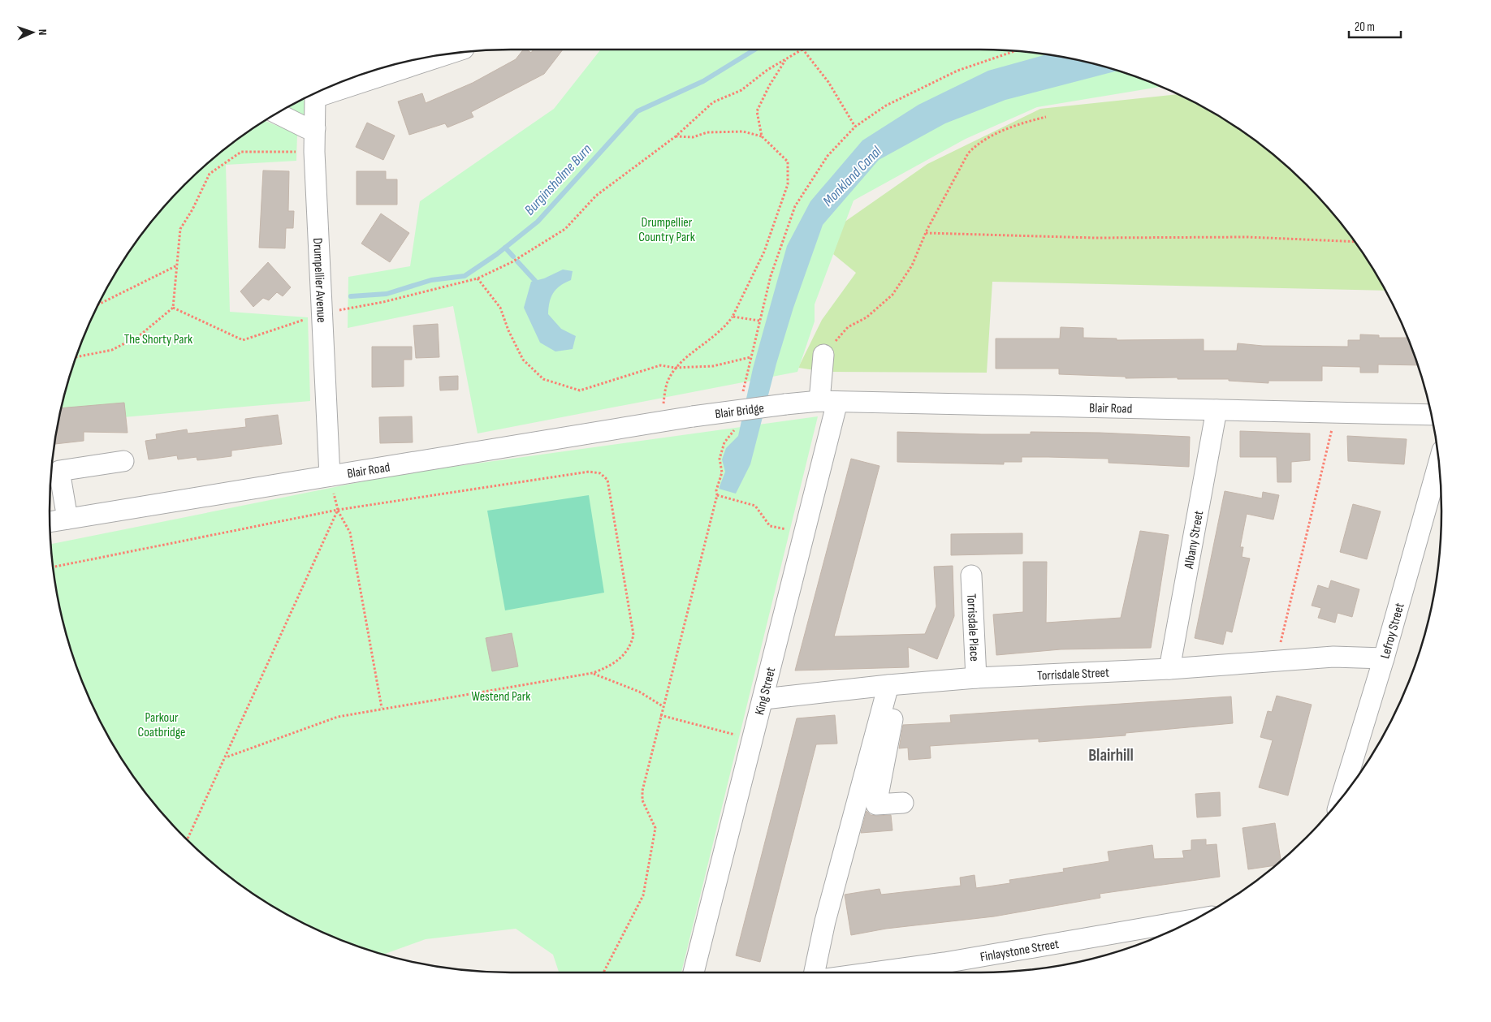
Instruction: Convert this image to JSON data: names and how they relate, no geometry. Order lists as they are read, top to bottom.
{
  "streets": {
    "street": [
      "Drumpellier Avenue",
      "Blair Road",
      "Blair Bridge",
      "Albany Street",
      "Torrisdale Place",
      "Lefroy Street",
      "Torrisdale Street",
      "King Street",
      "Finlaystone Street"
    ]
  },
  "crossings": [
    ["Drumpellier Avenue", "Blair Road"],
    ["Blair Road", "Blair Bridge"],
    ["Blair Road", "Albany Street"],
    ["Blair Road", "King Street"],
    ["Albany Street", "Torrisdale Street"],
    ["Torrisdale Place", "Torrisdale Street"],
    ["Lefroy Street", "Torrisdale Street"],
    ["Torrisdale Street", "King Street"]
  ],
  "districts": ["Blairhill"],
  "water": ["Monkland Canal", "Burginsholme Burn"],
  "parks": [
    "Drumpellier Country Park",
    "The Shorty Park",
    "Westend Park",
    "Parkour Coatbridge"
  ],
  "scale_bar": "20 m",
  "north": "right"
}
